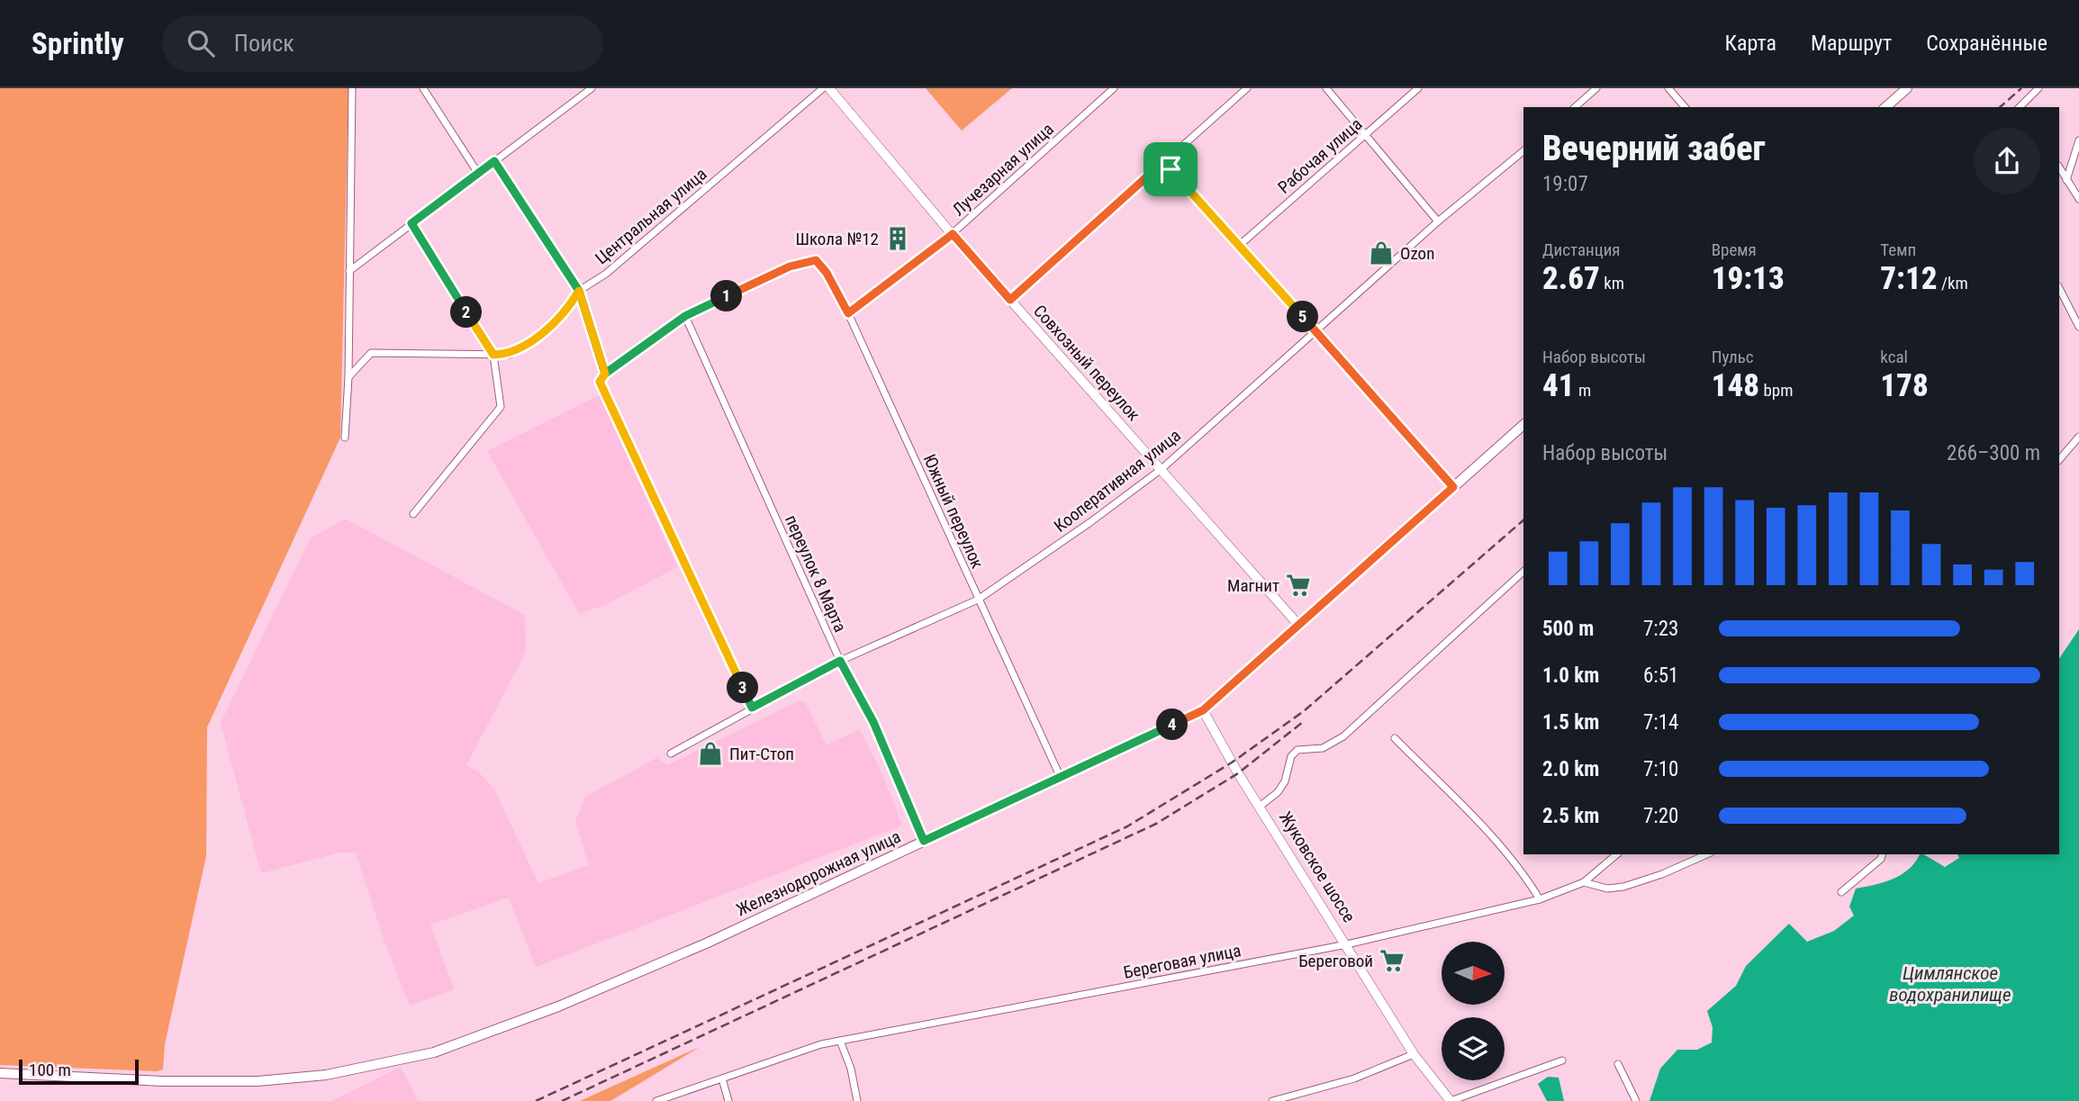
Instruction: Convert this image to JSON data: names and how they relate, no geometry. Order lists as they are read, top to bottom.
{
  "streets": {
    "main road": ["Железнодорожная улица"],
    "street": [
      "Рабочая улица",
      "Лучезарная улица",
      "Центральная улица",
      "Совхозный переулок",
      "Кооперативная улица",
      "Южный переулок",
      "переулок 8 Марта",
      "Жуковское шоссе",
      "Береговая улица"
    ]
  },
  "crossings": [
    ["Лучезарная улица", "Совхозный переулок"],
    ["Лучезарная улица", "Южный переулок"],
    ["Совхозный переулок", "Кооперативная улица"],
    ["Совхозный переулок", "Железнодорожная улица"],
    ["Кооперативная улица", "Южный переулок"],
    ["Кооперативная улица", "переулок 8 Марта"],
    ["Южный переулок", "переулок 8 Марта"],
    ["Южный переулок", "Железнодорожная улица"],
    ["переулок 8 Марта", "Железнодорожная улица"],
    ["Жуковское шоссе", "Железнодорожная улица"],
    ["Жуковское шоссе", "Береговая улица"]
  ],
  "water": ["Цимлянское водохранилище"],
  "places": {
    "building": ["Школа №12"],
    "shop": ["Ozon", "Пит-Стоп"],
    "supermarket": ["Магнит", "Береговой"]
  },
  "scale_bar": "100 m",
  "north": "right",
  "page": {
    "header": "Sprintly",
    "search": "Поиск",
    "nav": ["Карта", "Маршрут", "Сохранённые"],
    "heading": ["Вечерний забег", "19:07"],
    "stats": [
      ["Дистанция", "2.67 km"],
      ["Время", "19:13"],
      ["Темп", "7:12 /km"],
      ["Набор высоты", "41 m"],
      ["Пульс", "148 bpm"],
      ["kcal", "178"]
    ],
    "pins": [
      "1",
      "2",
      "5",
      "3",
      "4"
    ],
    "chart": ["Набор высоты", "266–300 m"],
    "list": [
      {
        "name": "500 m",
        "note": "7:23"
      },
      {
        "name": "1.0 km",
        "note": "6:51"
      },
      {
        "name": "1.5 km",
        "note": "7:14"
      },
      {
        "name": "2.0 km",
        "note": "7:10"
      },
      {
        "name": "2.5 km",
        "note": "7:20"
      }
    ],
    "scale": "100 m"
  }
}
